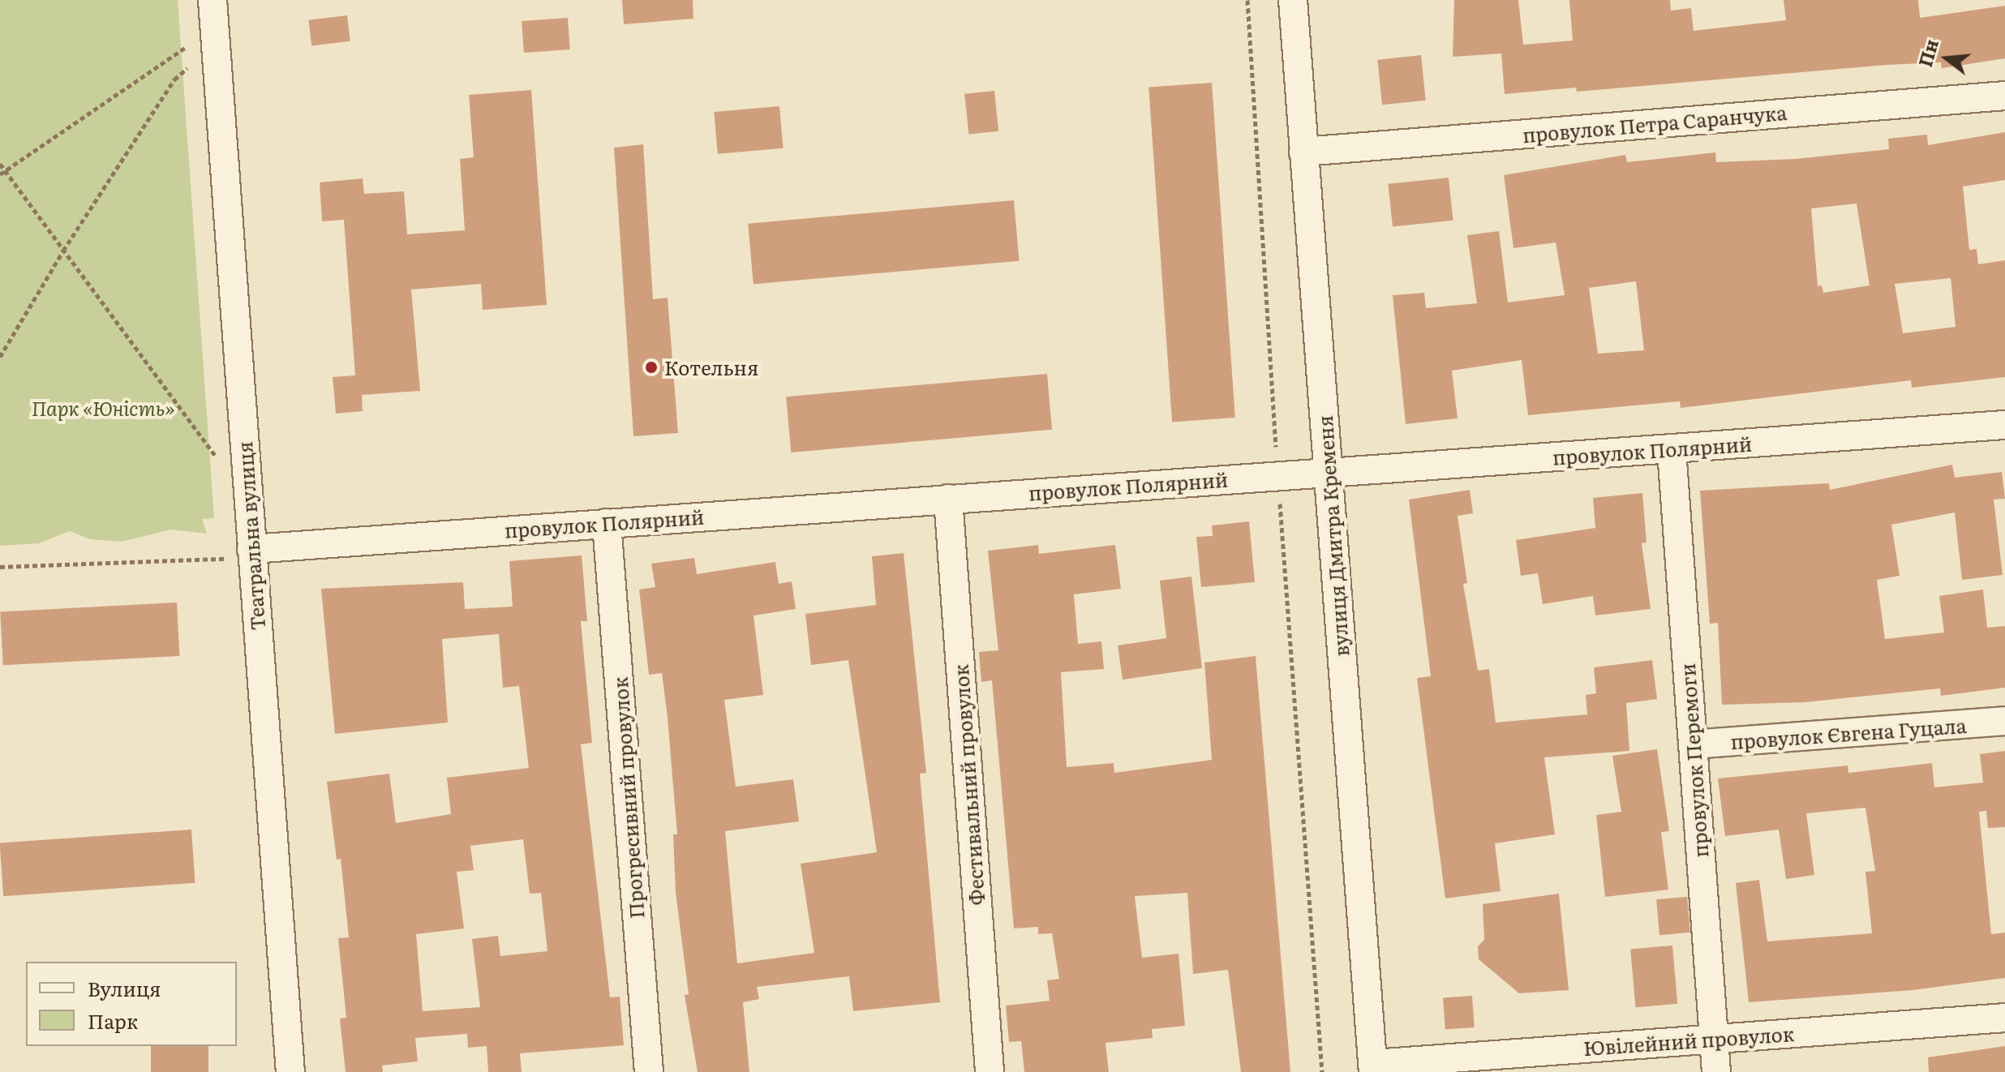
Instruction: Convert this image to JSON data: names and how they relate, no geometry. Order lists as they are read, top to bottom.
{
  "streets": {
    "street": [
      "провулок Петра Саранчука",
      "провулок Полярний",
      "Театральна вулиця",
      "вулиця Дмитра Кременя",
      "провулок Євгена Гуцала",
      "провулок Перемоги",
      "Фестивальний провулок",
      "Прогресивний провулок",
      "Ювілейний провулок"
    ]
  },
  "crossings": [
    ["провулок Петра Саранчука", "вулиця Дмитра Кременя"],
    ["провулок Полярний", "Театральна вулиця"],
    ["провулок Полярний", "вулиця Дмитра Кременя"],
    ["провулок Полярний", "провулок Перемоги"],
    ["провулок Полярний", "Фестивальний провулок"],
    ["провулок Полярний", "Прогресивний провулок"],
    ["вулиця Дмитра Кременя", "Ювілейний провулок"],
    ["провулок Євгена Гуцала", "провулок Перемоги"],
    ["провулок Перемоги", "Ювілейний провулок"]
  ],
  "parks": ["Парк «Юність»"],
  "places": ["Котельня"],
  "legend": ["Вулиця", "Парк"],
  "north": "left"
}
